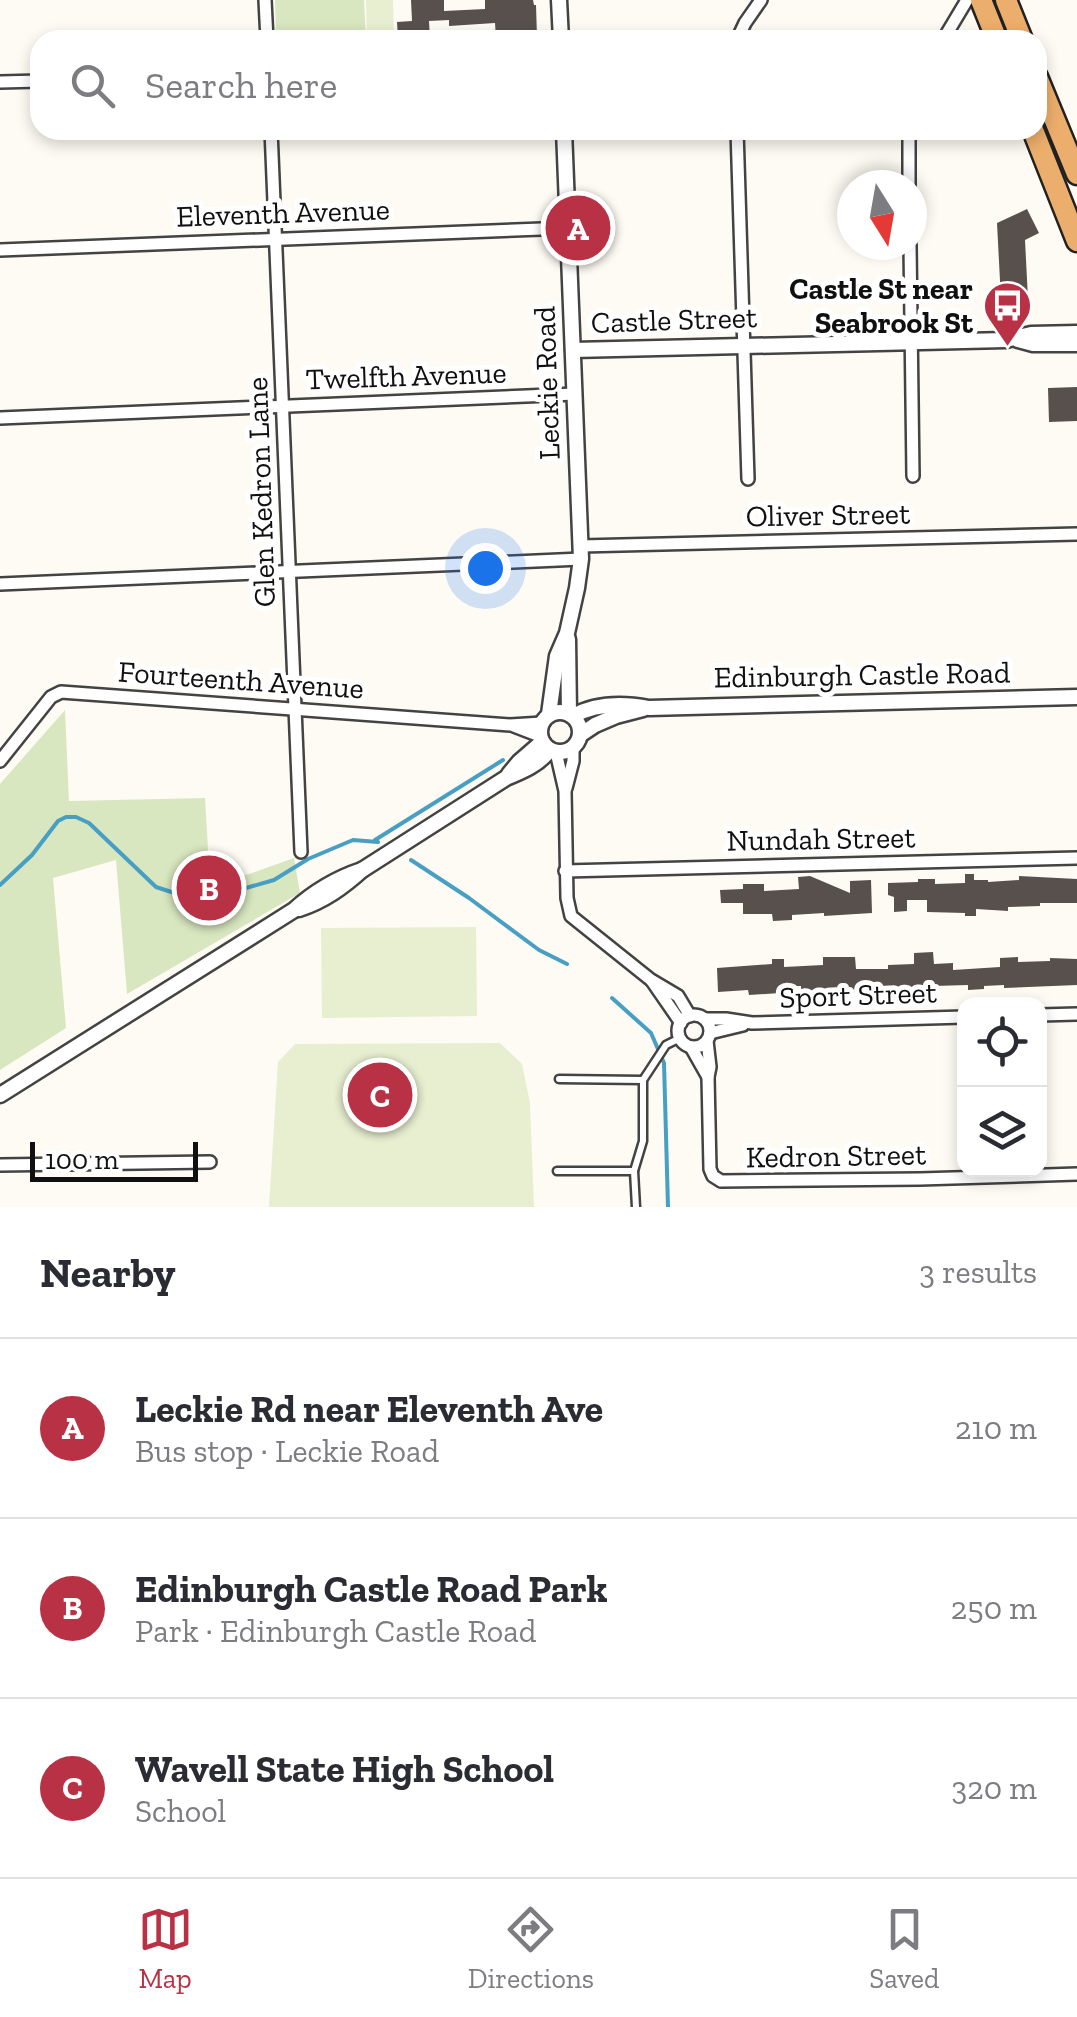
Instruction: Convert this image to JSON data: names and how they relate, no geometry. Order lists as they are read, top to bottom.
{
  "streets": {
    "street": [
      "Eleventh Avenue",
      "Castle Street",
      "Twelfth Avenue",
      "Leckie Road",
      "Glen Kedron Lane",
      "Oliver Street",
      "Edinburgh Castle Road",
      "Fourteenth Avenue",
      "Nundah Street",
      "Sport Street",
      "Kedron Street"
    ]
  },
  "crossings": [
    ["Eleventh Avenue", "Leckie Road"],
    ["Eleventh Avenue", "Glen Kedron Lane"],
    ["Castle Street", "Leckie Road"],
    ["Twelfth Avenue", "Leckie Road"],
    ["Twelfth Avenue", "Glen Kedron Lane"],
    ["Leckie Road", "Oliver Street"],
    ["Leckie Road", "Edinburgh Castle Road"],
    ["Leckie Road", "Fourteenth Avenue"],
    ["Glen Kedron Lane", "Oliver Street"],
    ["Glen Kedron Lane", "Fourteenth Avenue"],
    ["Edinburgh Castle Road", "Fourteenth Avenue"]
  ],
  "places": {
    "bus stop": ["Castle St near Seabrook St"]
  },
  "scale_bar": "100 m",
  "north": "bottom",
  "page": {
    "search": "Search here",
    "pins": ["A", "B", "C"],
    "scale": "100 m",
    "heading": ["Nearby", "3 results"],
    "list": [
      {
        "mark": "A",
        "name": "Leckie Rd near Eleventh Ave",
        "note": "Bus stop · Leckie Road",
        "value": "210 m"
      },
      {
        "mark": "B",
        "name": "Edinburgh Castle Road Park",
        "note": "Park · Edinburgh Castle Road",
        "value": "250 m"
      },
      {
        "mark": "C",
        "name": "Wavell State High School",
        "note": "School",
        "value": "320 m"
      }
    ],
    "nav": ["Map", "Directions", "Saved"]
  }
}
